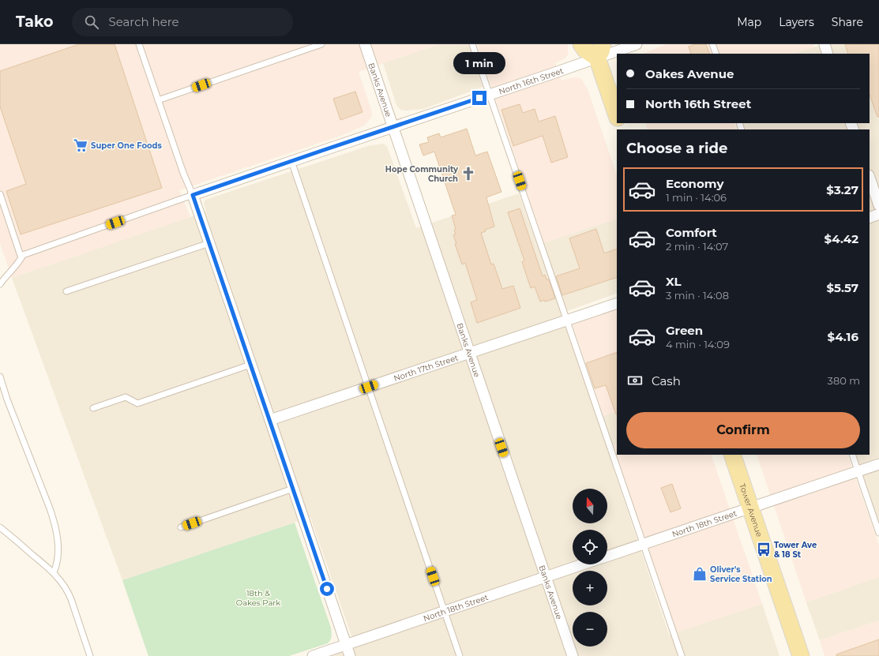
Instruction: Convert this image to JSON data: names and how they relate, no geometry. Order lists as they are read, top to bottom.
{
  "streets": {
    "main road": ["Tower Avenue"],
    "street": [
      "North 16th Street",
      "Banks Avenue",
      "North 17th Street",
      "North 18th Street"
    ]
  },
  "crossings": [
    ["North 16th Street", "Banks Avenue"],
    ["Banks Avenue", "North 17th Street"],
    ["Banks Avenue", "North 18th Street"],
    ["Tower Avenue", "North 18th Street"]
  ],
  "parks": ["18th & Oakes Park"],
  "places": {
    "supermarket": ["Super One Foods"],
    "church": ["Hope Community Church"],
    "bus stop": ["Tower Ave & 18 St"],
    "shop": ["Oliver's Service Station"]
  },
  "north": "top",
  "page": {
    "header": "Tako",
    "search": "Search here",
    "nav": ["Map", "Layers", "Share"],
    "bubble": "1 min",
    "banner": ["Oakes Avenue", "North 16th Street"],
    "heading": "Choose a ride",
    "list": [
      {
        "name": "Economy",
        "note": "1 min · 14:06",
        "value": "$3.27"
      },
      {
        "name": "Comfort",
        "note": "2 min · 14:07",
        "value": "$4.42"
      },
      {
        "name": "XL",
        "note": "3 min · 14:08",
        "value": "$5.57"
      },
      {
        "name": "Green",
        "note": "4 min · 14:09",
        "value": "$4.16"
      }
    ],
    "pay": ["Cash", "380 m"],
    "buttons": "Confirm",
    "map_buttons": ["+", "−"]
  }
}
